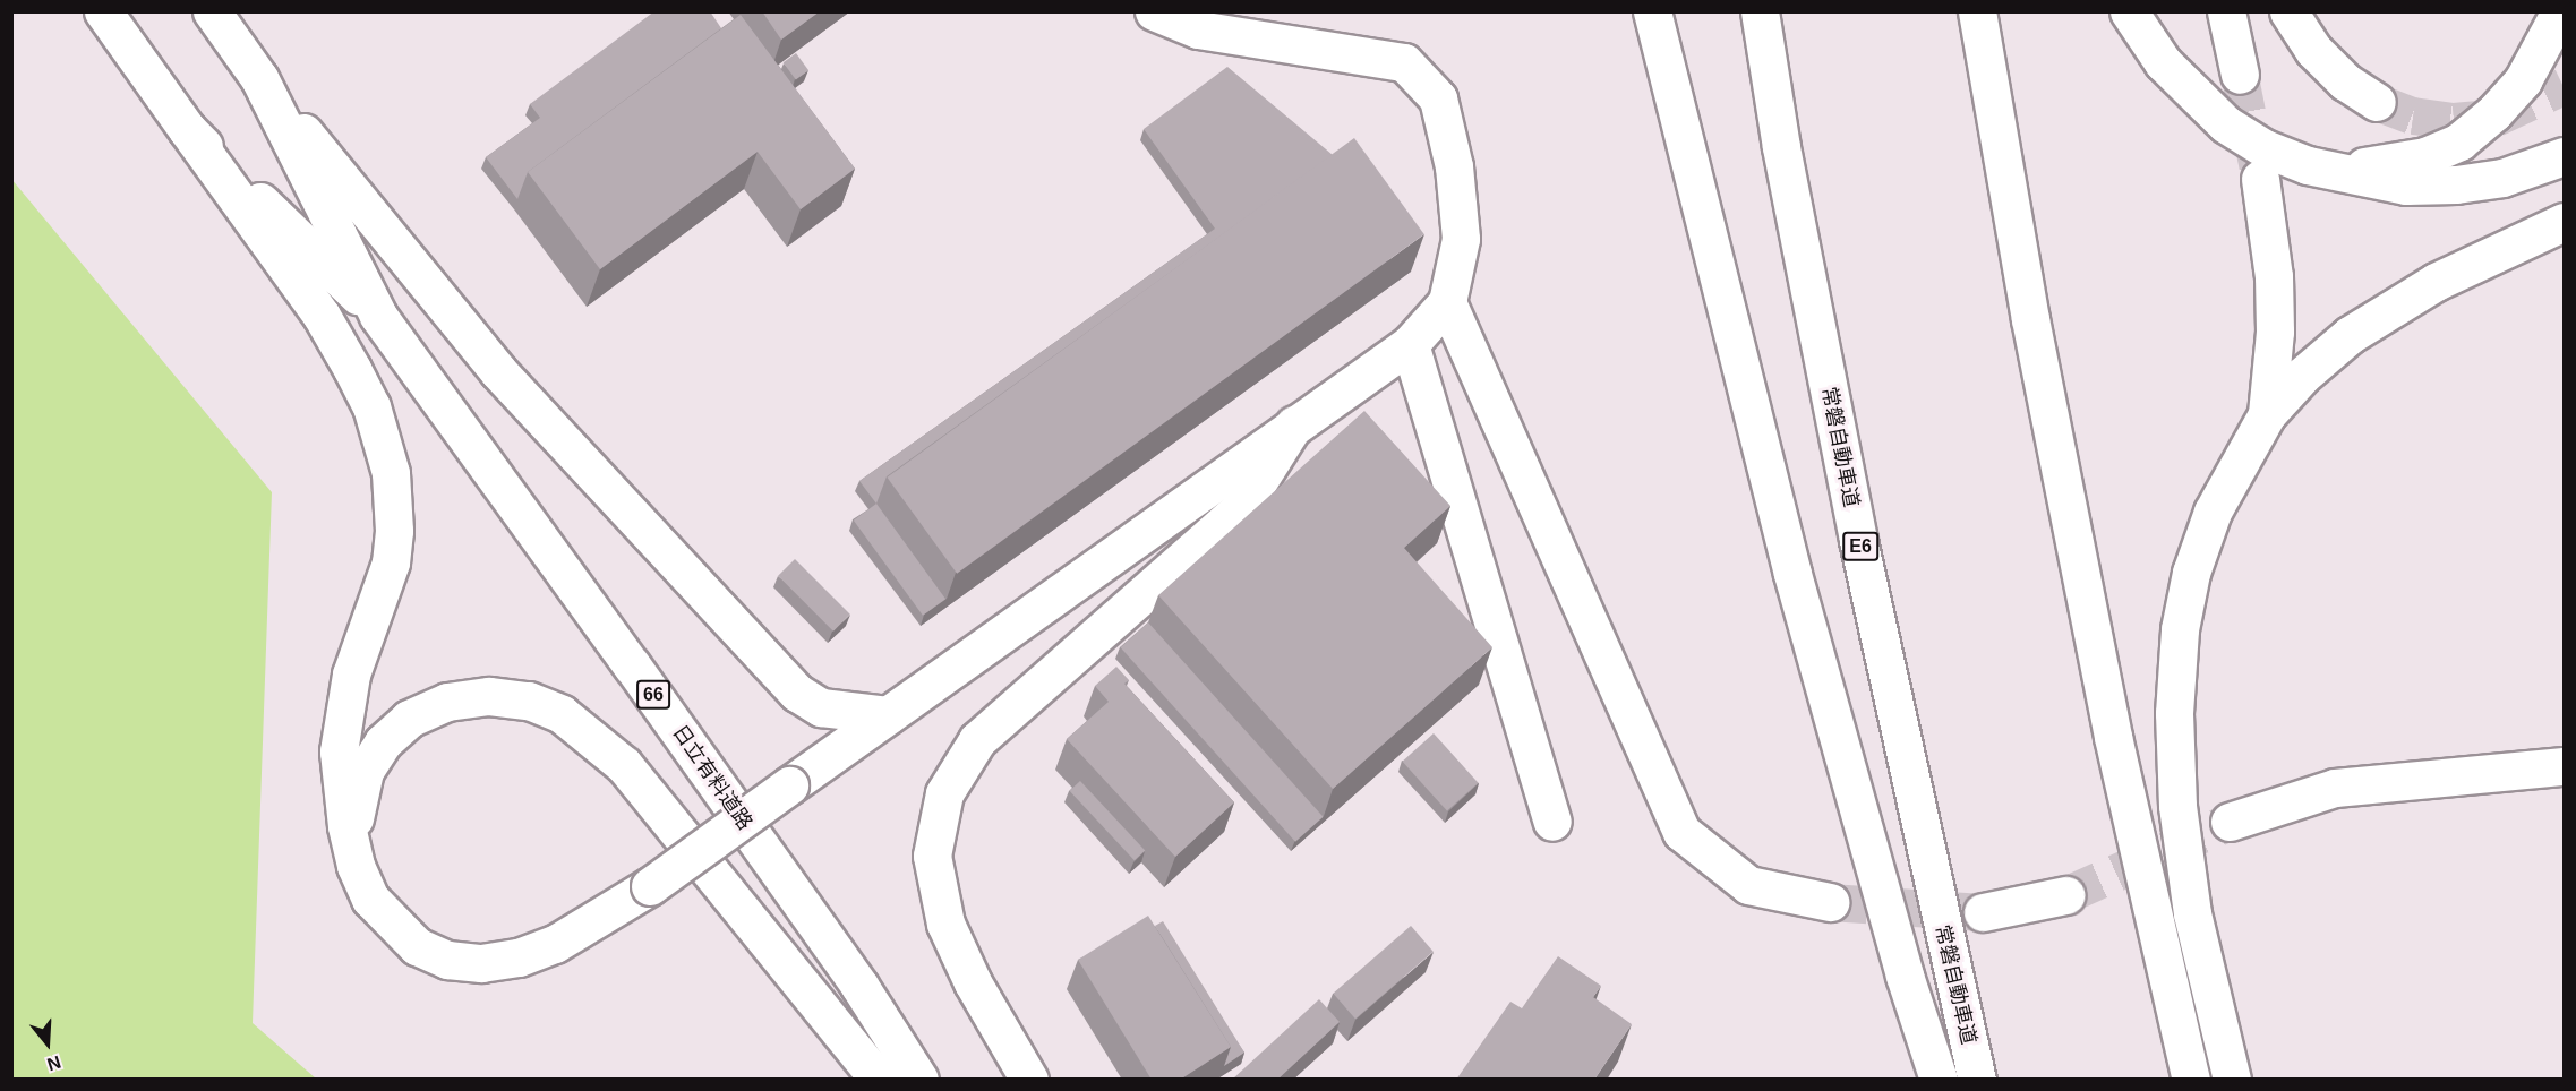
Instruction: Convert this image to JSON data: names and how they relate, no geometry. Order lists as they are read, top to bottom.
{
  "streets": {
    "main road": [
      "常磐自動車道",
      "E6",
      "66",
      "日立有料道路"
    ]
  },
  "north": "bottom"
}
